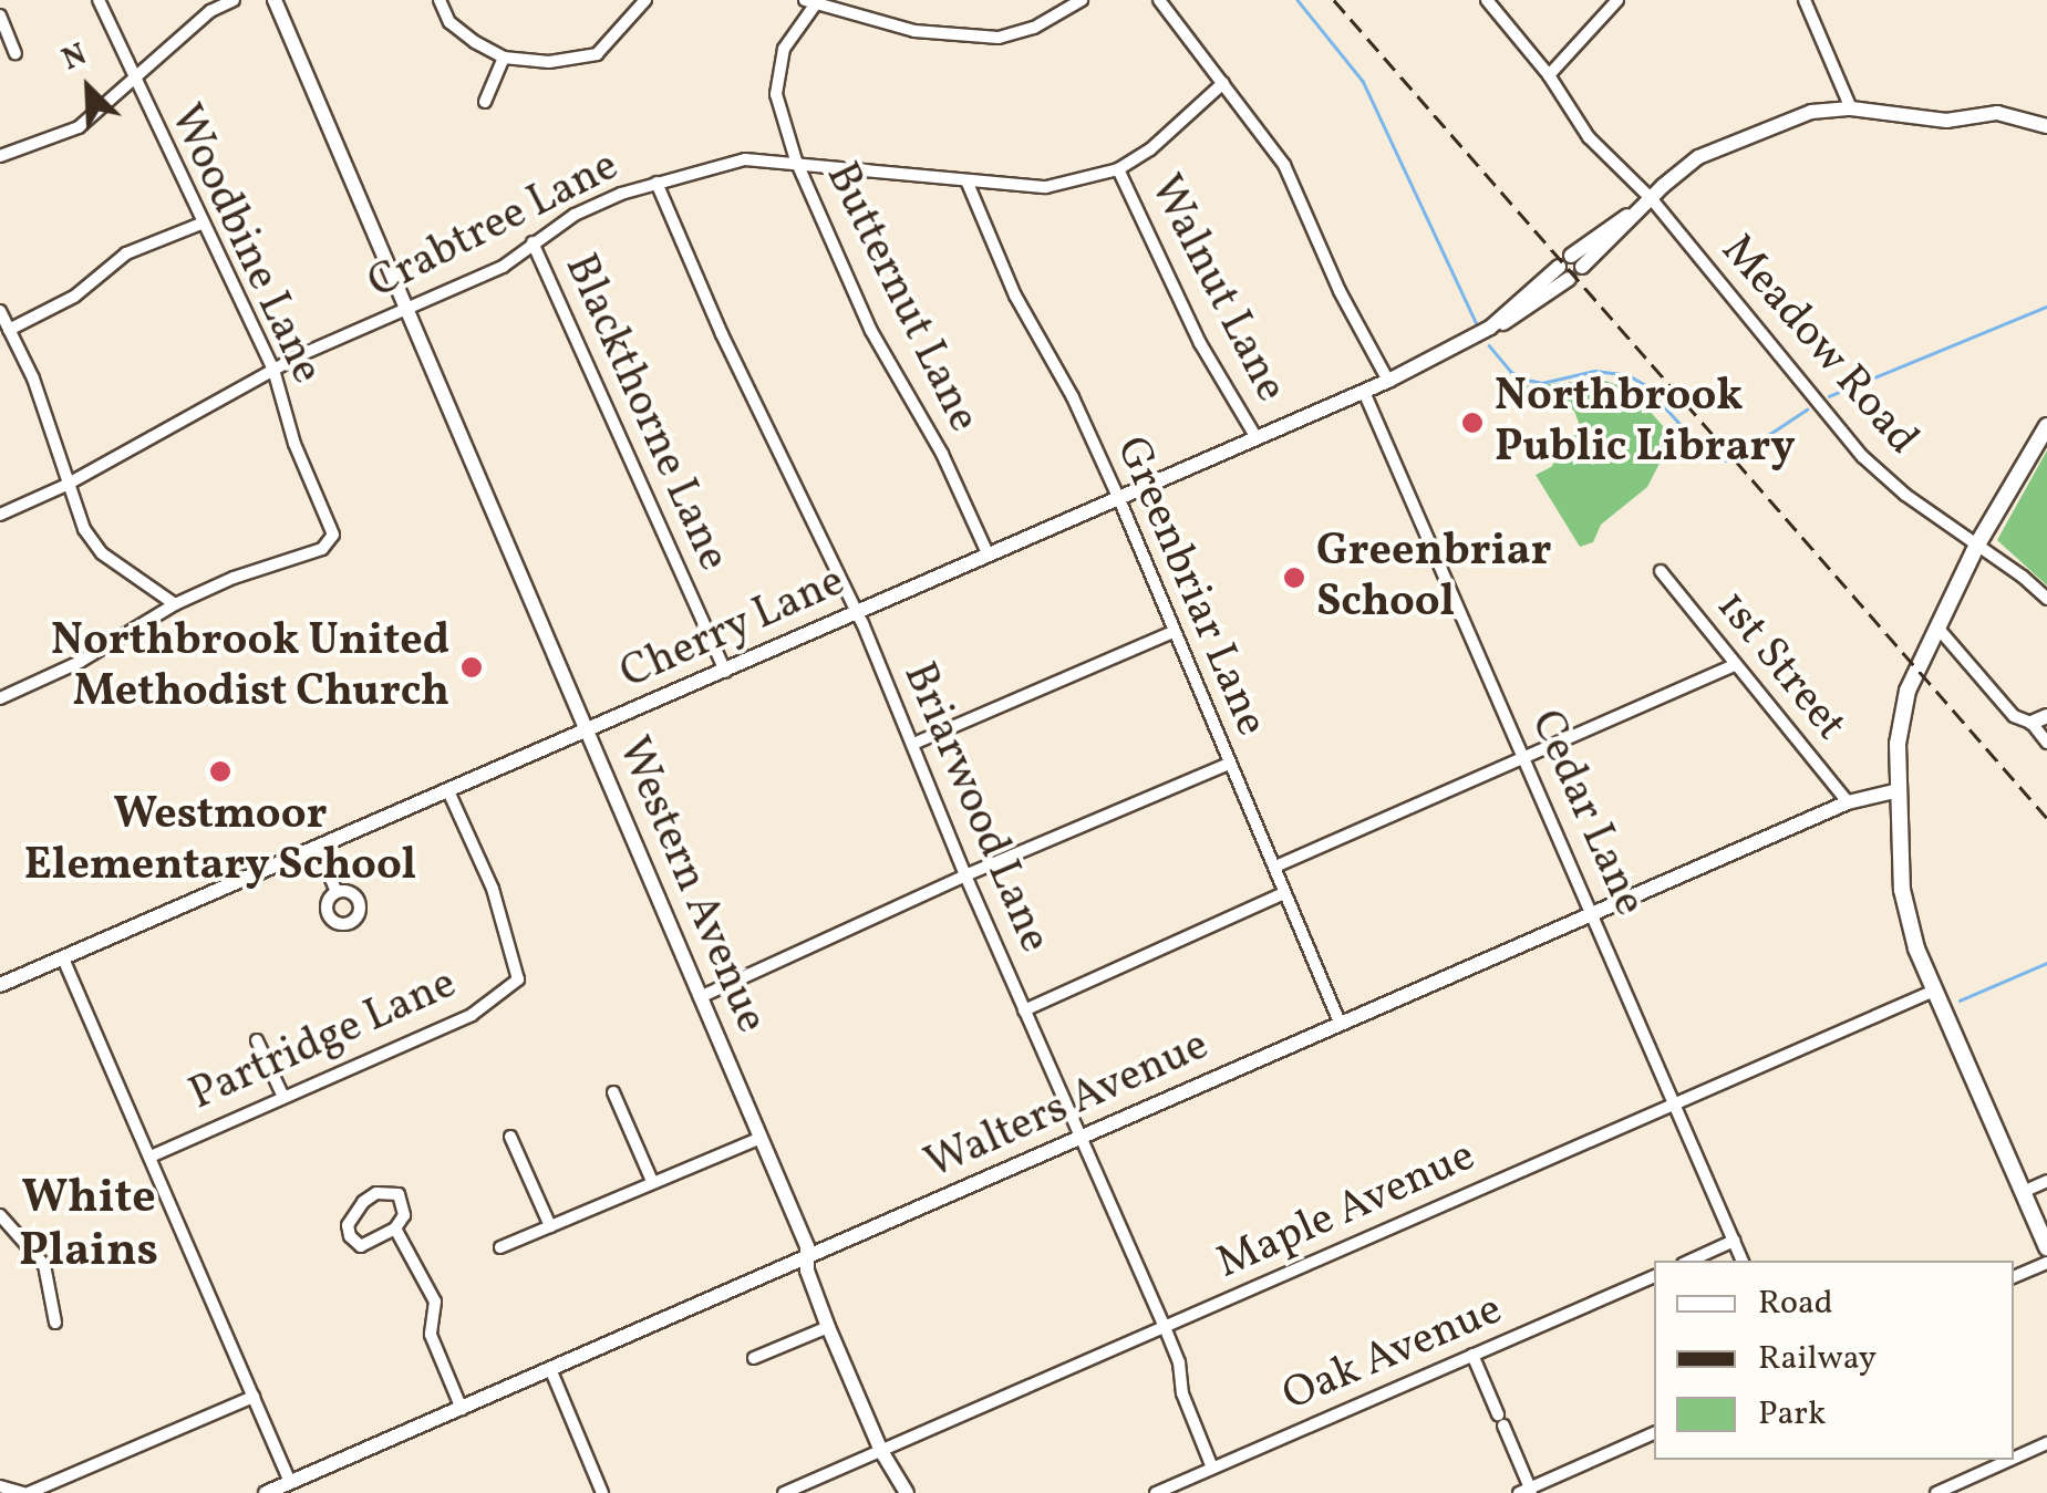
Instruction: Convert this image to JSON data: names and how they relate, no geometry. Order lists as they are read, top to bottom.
{
  "streets": {
    "street": [
      "Crabtree Lane",
      "Woodbine Lane",
      "Walnut Lane",
      "Butternut Lane",
      "Meadow Road",
      "Blackthorne Lane",
      "Greenbriar Lane",
      "Cherry Lane",
      "1st Street",
      "Briarwood Lane",
      "Cedar Lane",
      "Western Avenue",
      "Partridge Lane",
      "Walters Avenue",
      "Maple Avenue",
      "Oak Avenue"
    ]
  },
  "crossings": [
    ["Crabtree Lane", "Woodbine Lane"],
    ["Crabtree Lane", "Walnut Lane"],
    ["Crabtree Lane", "Butternut Lane"],
    ["Crabtree Lane", "Blackthorne Lane"],
    ["Crabtree Lane", "Greenbriar Lane"],
    ["Crabtree Lane", "Briarwood Lane"],
    ["Crabtree Lane", "Western Avenue"],
    ["Walnut Lane", "Cherry Lane"],
    ["Butternut Lane", "Cherry Lane"],
    ["Blackthorne Lane", "Cherry Lane"],
    ["Greenbriar Lane", "Cherry Lane"],
    ["Greenbriar Lane", "Walters Avenue"],
    ["Cherry Lane", "Briarwood Lane"],
    ["Cherry Lane", "Cedar Lane"],
    ["Cherry Lane", "Western Avenue"],
    ["Cherry Lane", "Partridge Lane"],
    ["1st Street", "Walters Avenue"],
    ["Briarwood Lane", "Walters Avenue"],
    ["Briarwood Lane", "Maple Avenue"],
    ["Briarwood Lane", "Oak Avenue"],
    ["Cedar Lane", "Walters Avenue"],
    ["Cedar Lane", "Maple Avenue"],
    ["Western Avenue", "Walters Avenue"],
    ["Western Avenue", "Maple Avenue"]
  ],
  "districts": ["White Plains"],
  "places": [
    "Northbrook Public Library",
    "Greenbriar School",
    "Northbrook United Methodist Church",
    "Westmoor Elementary School"
  ],
  "legend": ["Road", "Railway", "Park"],
  "north": "top left"
}
